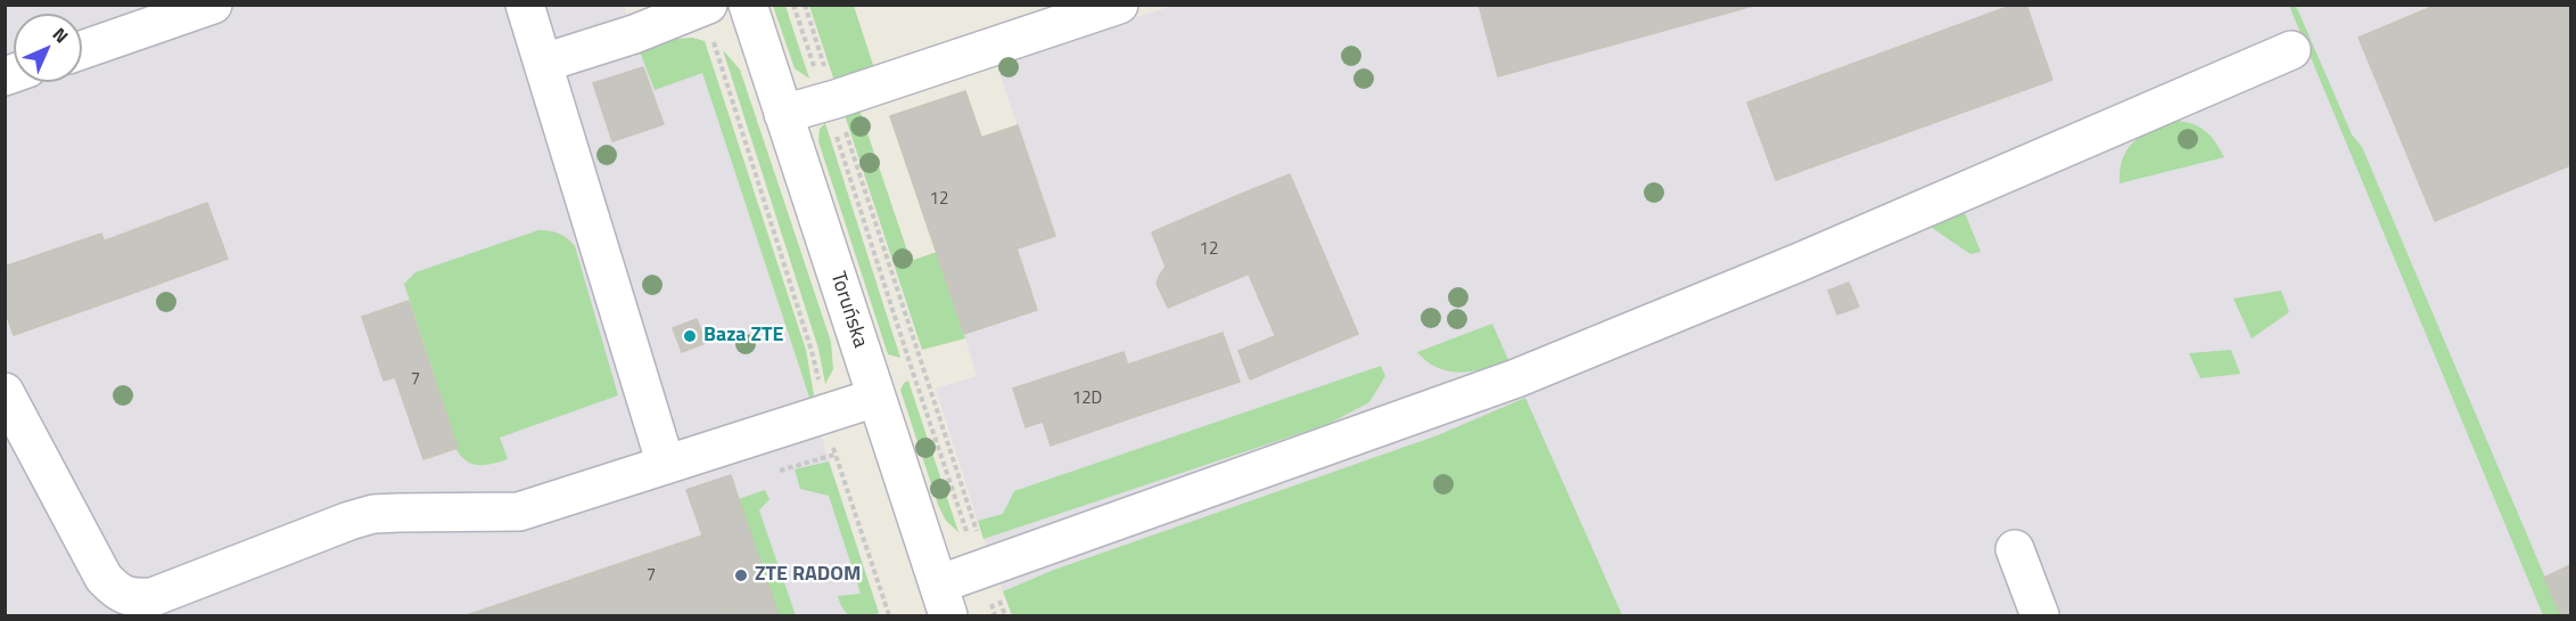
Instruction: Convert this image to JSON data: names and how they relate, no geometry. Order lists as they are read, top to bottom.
{
  "streets": {
    "street": ["Toruńska"]
  },
  "places": ["Baza ZTE", "ZTE RADOM"],
  "house_numbers": [
    "12",
    "12",
    "7",
    "12D",
    "7"
  ],
  "north": "top right"
}
